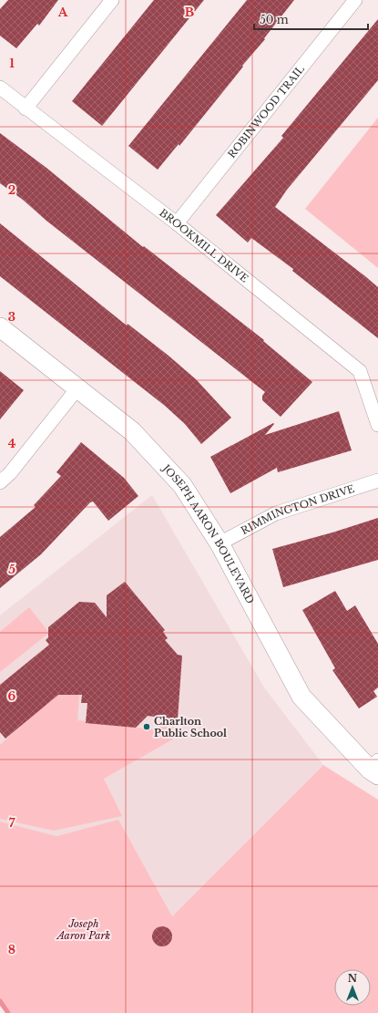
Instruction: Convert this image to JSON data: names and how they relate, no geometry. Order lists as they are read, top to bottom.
{
  "streets": {
    "street": [
      "ROBINWOOD TRAIL",
      "BROOKMILL DRIVE",
      "RIMMINGTON DRIVE",
      "JOSEPH AARON BOULEVARD"
    ]
  },
  "crossings": [
    ["ROBINWOOD TRAIL", "BROOKMILL DRIVE"],
    ["RIMMINGTON DRIVE", "JOSEPH AARON BOULEVARD"]
  ],
  "parks": ["Joseph Aaron Park"],
  "places": ["Charlton Public School"],
  "scale_bar": "50 m",
  "north": "top",
  "grid": {
    "columns": ["A", "B"],
    "rows": [
      "1",
      "2",
      "3",
      "4",
      "5",
      "6",
      "7",
      "8"
    ]
  }
}
